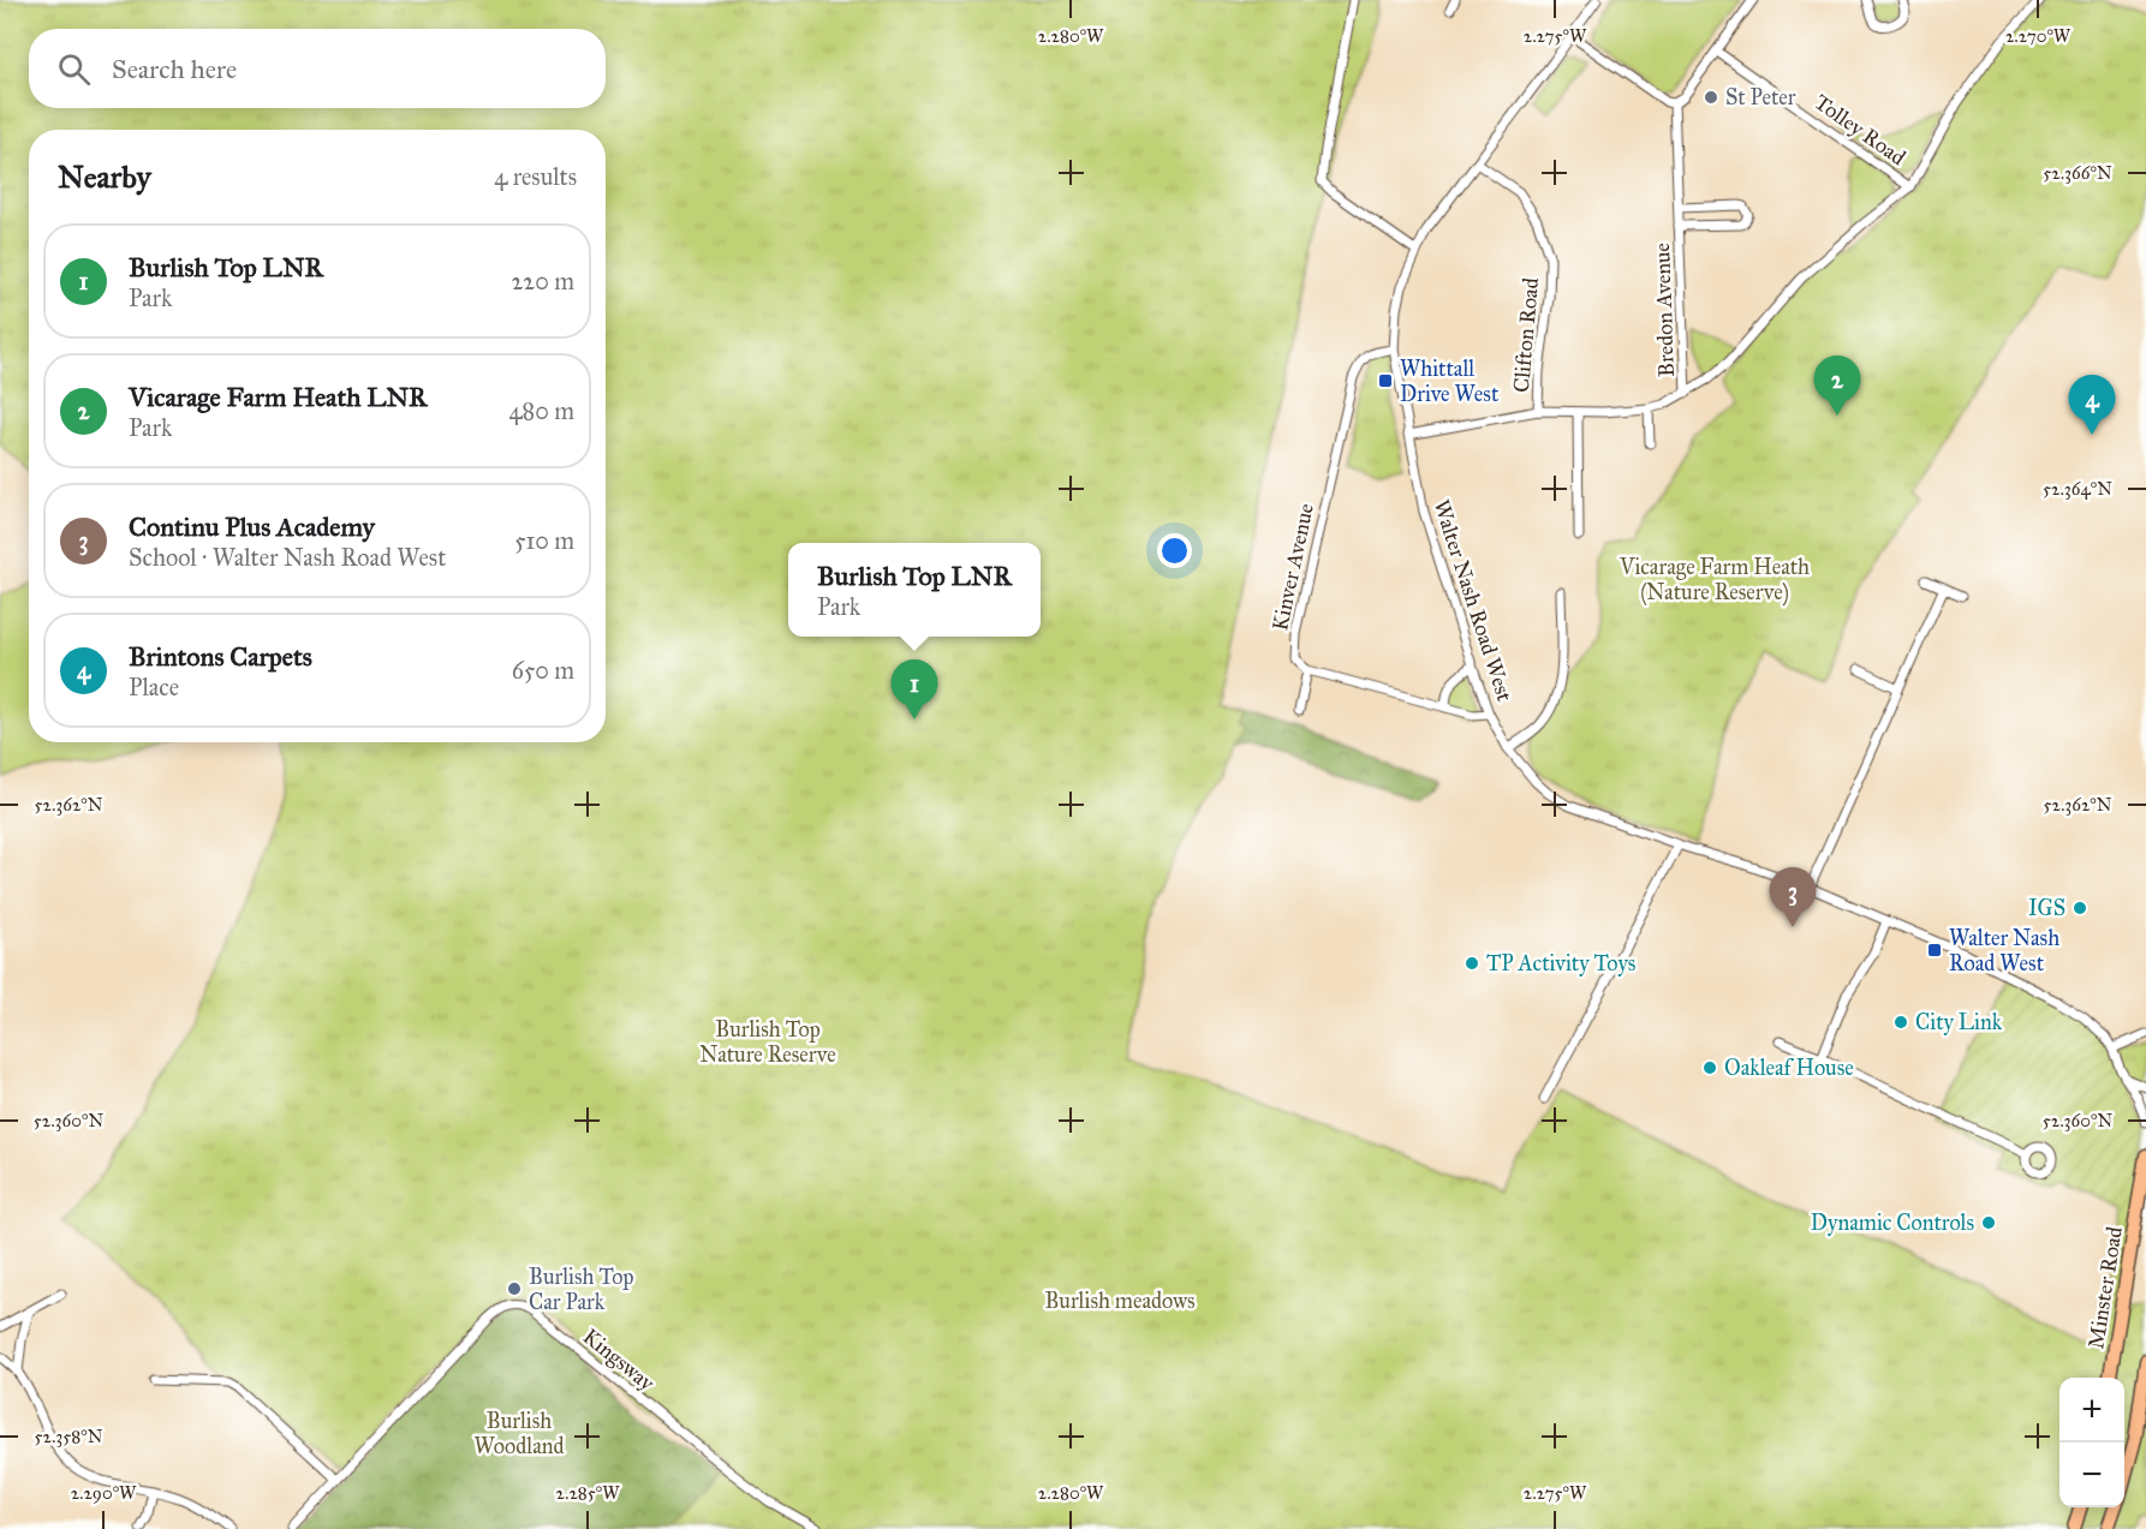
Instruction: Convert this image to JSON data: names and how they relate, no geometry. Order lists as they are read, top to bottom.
{
  "streets": {
    "main road": ["Minster Road"],
    "street": [
      "Tolley Road",
      "Bredon Avenue",
      "Clifton Road",
      "Kinver Avenue",
      "Walter Nash Road West",
      "Kingsway"
    ]
  },
  "crossings": [
    ["Clifton Road", "Walter Nash Road West"],
    ["Kinver Avenue", "Walter Nash Road West"]
  ],
  "parks": [
    "Vicarage Farm Heath (Nature Reserve)",
    "Burlish Top Nature Reserve",
    "Burlish meadows",
    "Burlish Woodland"
  ],
  "places": {
    "other": [
      "St Peter",
      "IGS",
      "TP Activity Toys",
      "City Link",
      "Oakleaf House",
      "Dynamic Controls",
      "Burlish Top Car Park"
    ],
    "transit": ["Whittall Drive West", "Walter Nash Road West"]
  },
  "page": {
    "search": "Search here",
    "heading": ["Nearby", "4 results"],
    "list": [
      {
        "mark": "1",
        "name": "Burlish Top LNR",
        "note": "Park",
        "value": "220 m"
      },
      {
        "mark": "2",
        "name": "Vicarage Farm Heath LNR",
        "note": "Park",
        "value": "480 m"
      },
      {
        "mark": "3",
        "name": "Continu Plus Academy",
        "note": "School · Walter Nash Road West",
        "value": "510 m"
      },
      {
        "mark": "4",
        "name": "Brintons Carpets",
        "note": "Place",
        "value": "650 m"
      }
    ],
    "pins": [
      "2",
      "4",
      "1",
      "3"
    ],
    "popup": ["Burlish Top LNR", "Park"],
    "map_buttons": ["+", "−"]
  },
  "coordinates": [
    "2.280°W",
    "2.275°W",
    "2.270°W",
    "52.366°N",
    "52.364°N",
    "52.362°N",
    "52.360°N",
    "52.358°N",
    "2.290°W",
    "2.285°W"
  ]
}
